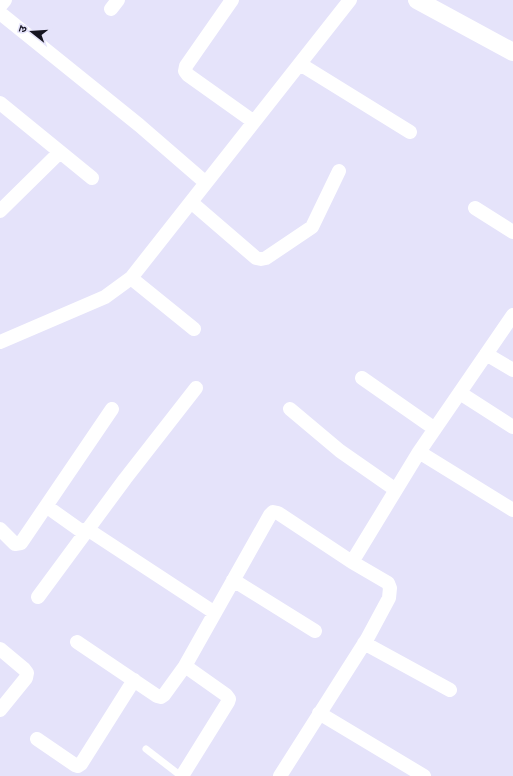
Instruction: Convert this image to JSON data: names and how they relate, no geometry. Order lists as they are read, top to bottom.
{
  "north": "left"
}
